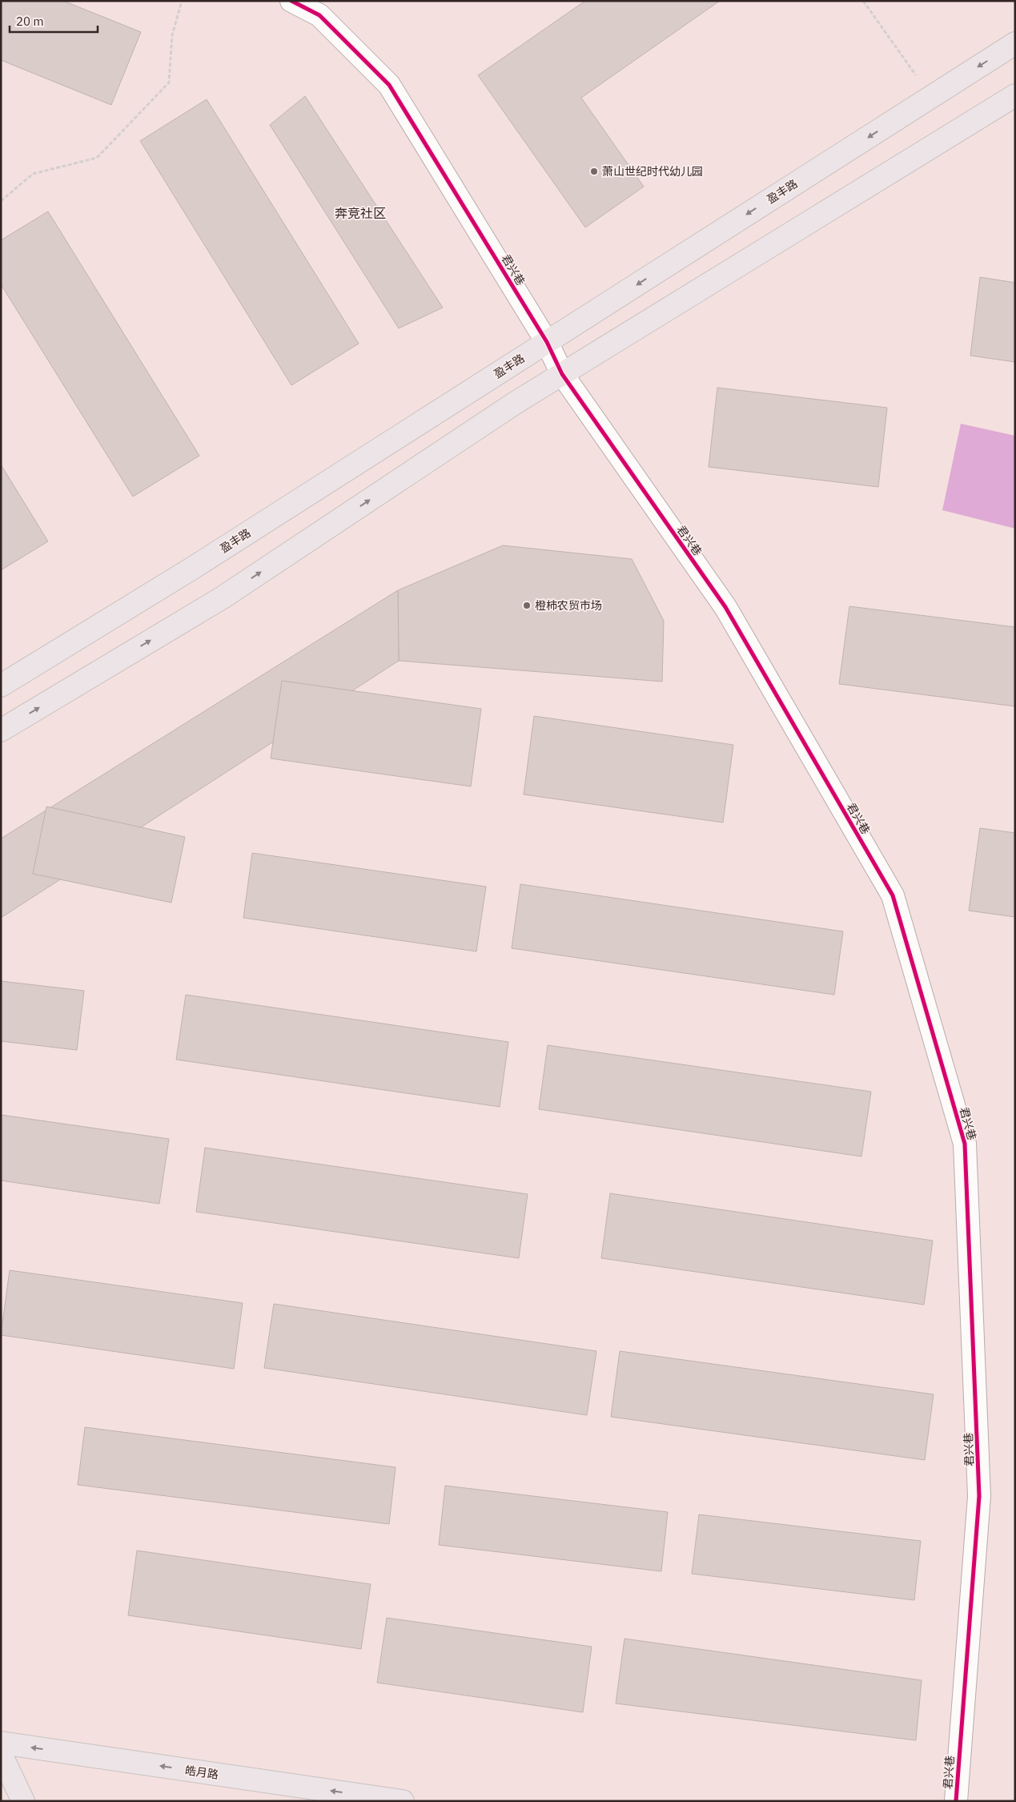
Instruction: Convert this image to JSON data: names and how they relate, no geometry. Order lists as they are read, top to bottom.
{
  "streets": {
    "main road": ["盈丰路", "皓月路"],
    "street": ["君兴巷"]
  },
  "crossings": [
    ["盈丰路", "君兴巷"]
  ],
  "one_way": ["皓月路"],
  "districts": ["奔竞社区"],
  "places": ["萧山世纪时代幼儿园", "橙柿农贸市场"],
  "scale_bar": "20 m"
}
